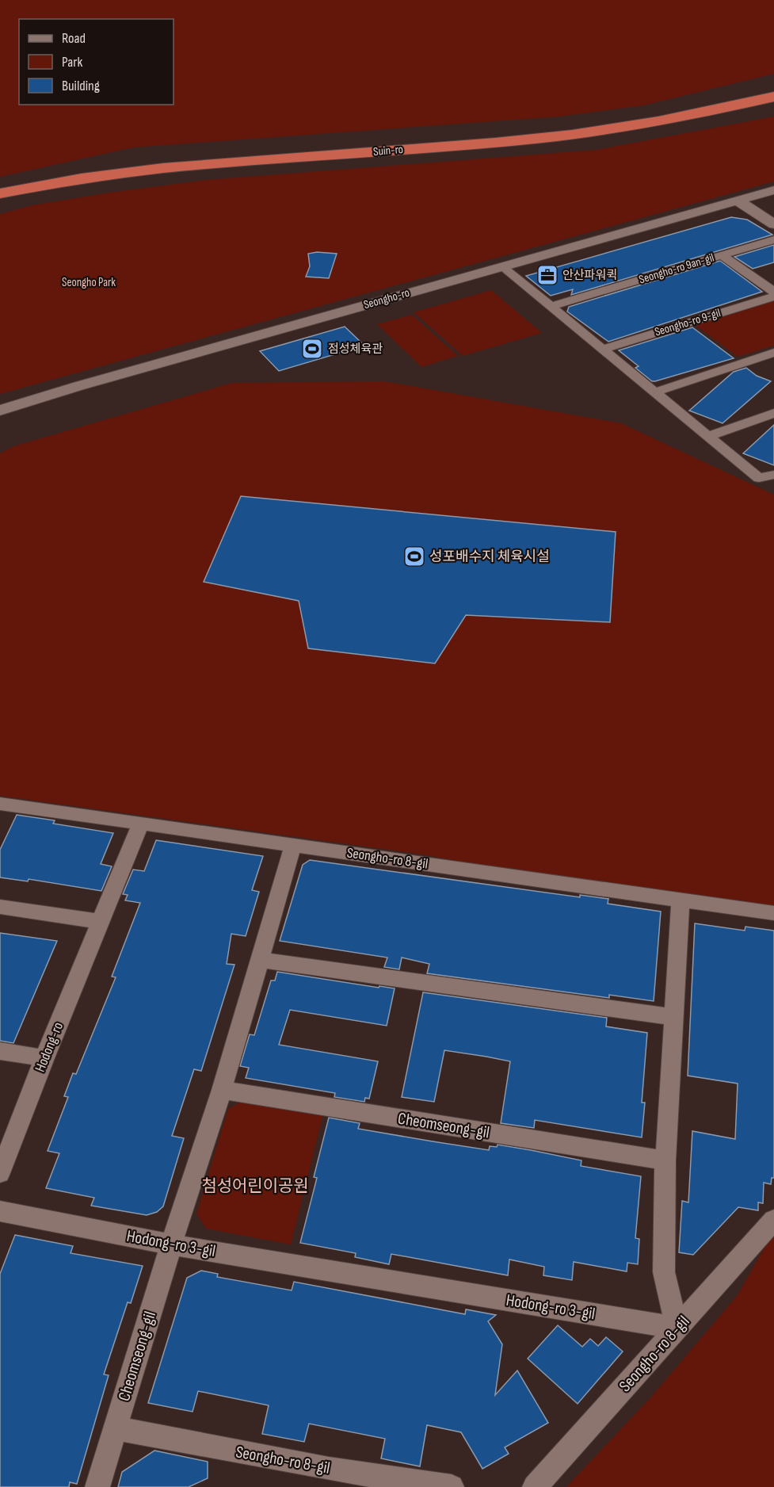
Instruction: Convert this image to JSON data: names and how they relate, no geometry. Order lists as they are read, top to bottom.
{
  "streets": {
    "highway": ["Suin-ro"],
    "street": [
      "Seongho-ro 9an-gil",
      "Seongho-ro",
      "Seongho-ro 9-gil",
      "Seongho-ro 8-gil",
      "Hodong-ro",
      "Cheomseong-gil",
      "Hodong-ro 3-gil"
    ]
  },
  "crossings": [
    ["Seongho-ro 8-gil", "Hodong-ro"],
    ["Seongho-ro 8-gil", "Cheomseong-gil"],
    ["Seongho-ro 8-gil", "Hodong-ro 3-gil"],
    ["Cheomseong-gil", "Hodong-ro 3-gil"]
  ],
  "parks": ["Seongho Park", "첨성어린이공원"],
  "places": {
    "office": ["안산파워퀵"],
    "sports": ["점성체육관", "성포배수지 체육시설"]
  },
  "legend": ["Road", "Park", "Building"]
}
